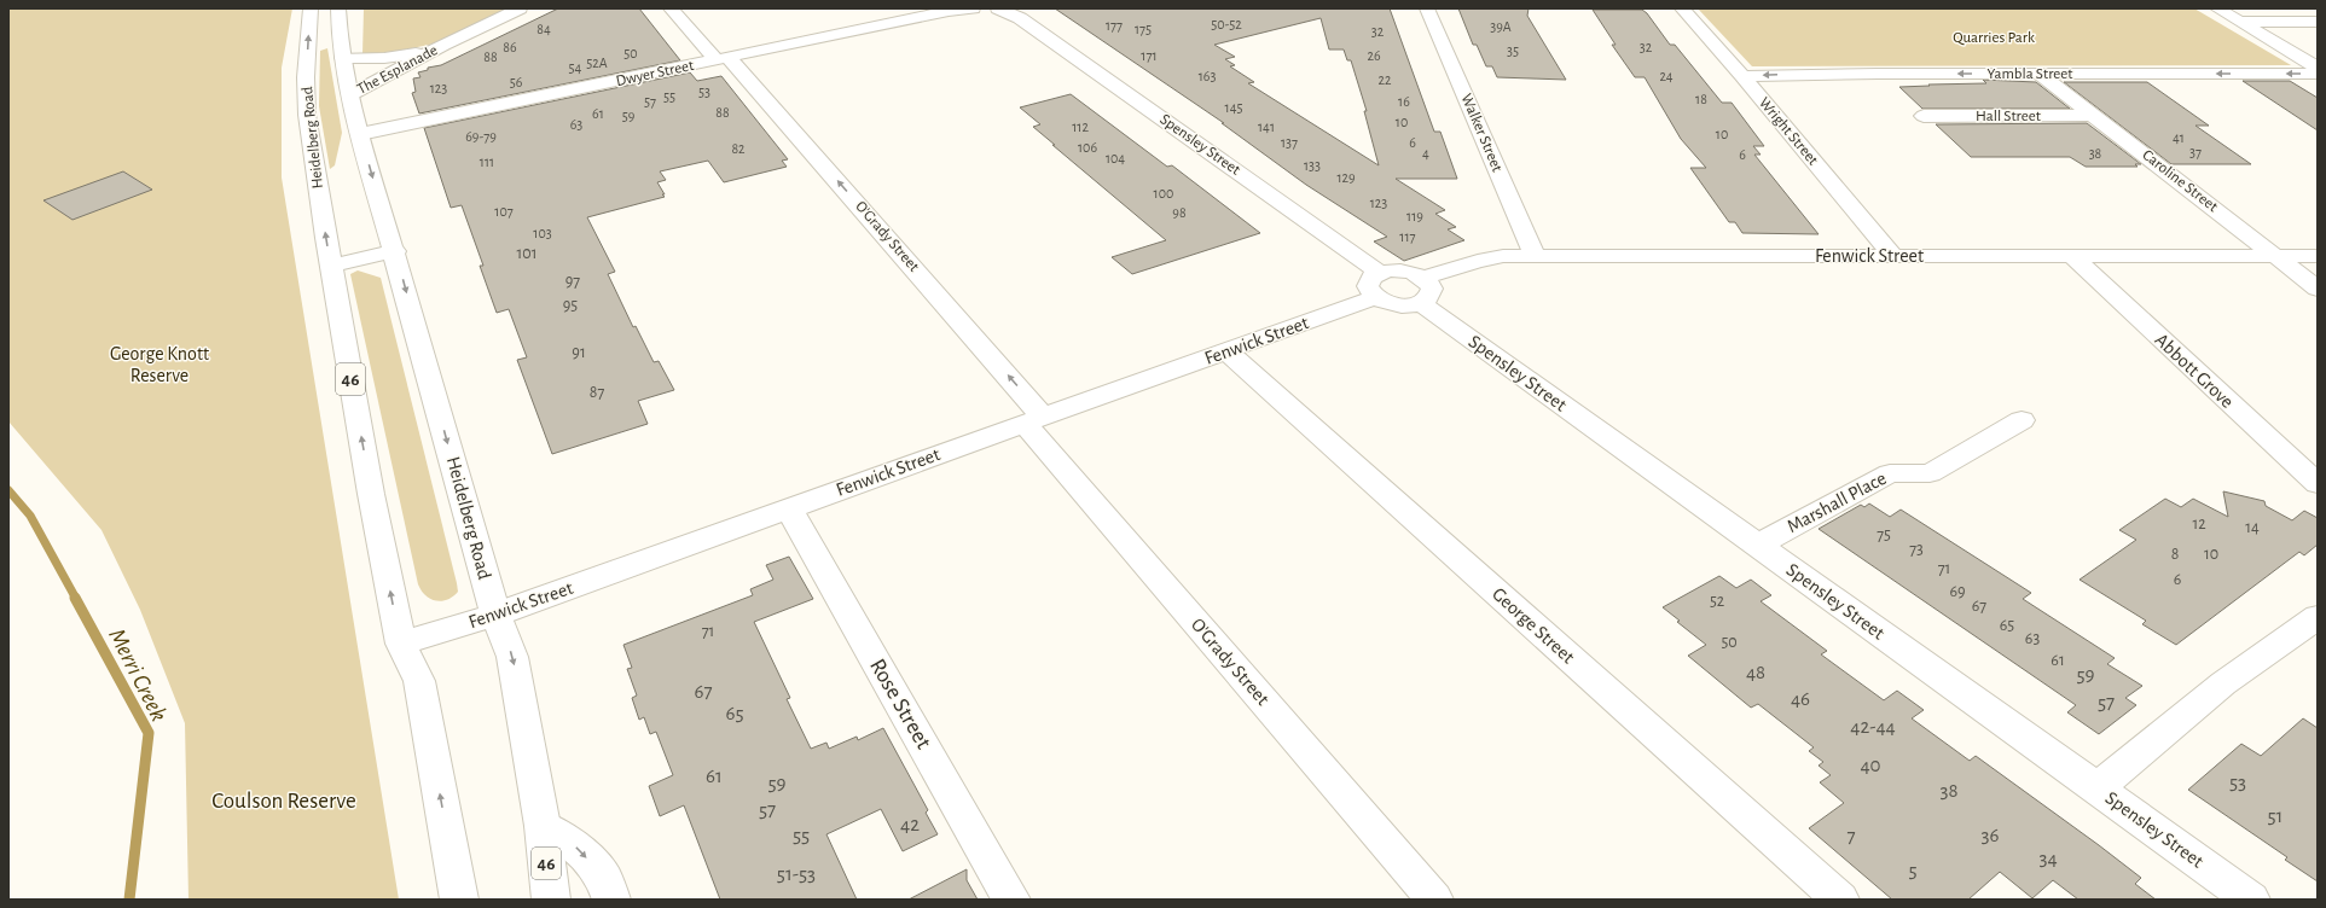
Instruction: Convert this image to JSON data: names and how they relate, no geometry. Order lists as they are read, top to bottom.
{
  "streets": {
    "street": [
      "The Esplanade",
      "Dwyer Street",
      "Yambla Street",
      "Hall Street",
      "Wright Street",
      "Walker Street",
      "Heidelberg Road",
      "Spensley Street",
      "Caroline Street",
      "O'Grady Street",
      "Fenwick Street",
      "Abbott Grove",
      "46",
      "Marshall Place",
      "George Street",
      "Rose Street"
    ]
  },
  "crossings": [
    ["The Esplanade", "Heidelberg Road"],
    ["Dwyer Street", "Heidelberg Road"],
    ["Dwyer Street", "O'Grady Street"],
    ["Yambla Street", "Wright Street"],
    ["Yambla Street", "Caroline Street"],
    ["Hall Street", "Caroline Street"],
    ["Wright Street", "Fenwick Street"],
    ["Walker Street", "Fenwick Street"],
    ["Heidelberg Road", "Fenwick Street"],
    ["Spensley Street", "Fenwick Street"],
    ["Spensley Street", "Marshall Place"],
    ["Caroline Street", "Fenwick Street"],
    ["O'Grady Street", "Fenwick Street"],
    ["Fenwick Street", "Abbott Grove"],
    ["Fenwick Street", "George Street"],
    ["Fenwick Street", "Rose Street"]
  ],
  "one_way": ["Yambla Street", "O'Grady Street"],
  "water": ["Merri Creek"],
  "parks": ["Quarries Park", "George Knott Reserve", "Coulson Reserve"],
  "house_numbers": [
    "50-52",
    "177",
    "39A",
    "84",
    "175",
    "32",
    "86",
    "32",
    "35",
    "50",
    "171",
    "26",
    "88",
    "52A",
    "54",
    "163",
    "24",
    "22",
    "56",
    "123",
    "53",
    "55",
    "18",
    "57",
    "16",
    "145",
    "88",
    "61",
    "59",
    "10",
    "63",
    "112",
    "141",
    "10",
    "69-79",
    "41",
    "137",
    "6",
    "106",
    "82",
    "37",
    "4",
    "38",
    "6",
    "104",
    "111",
    "133",
    "129",
    "100",
    "123",
    "107",
    "98",
    "119",
    "103",
    "117",
    "101",
    "97",
    "95",
    "91",
    "87",
    "12",
    "14",
    "75",
    "73",
    "8",
    "10",
    "71",
    "6",
    "69",
    "52",
    "67",
    "65",
    "71",
    "63",
    "50",
    "61",
    "48",
    "59",
    "67",
    "46",
    "57",
    "65",
    "42-44",
    "40",
    "61",
    "53",
    "59",
    "38",
    "57",
    "51",
    "42",
    "55",
    "36",
    "7",
    "34",
    "5",
    "51-53"
  ]
}
